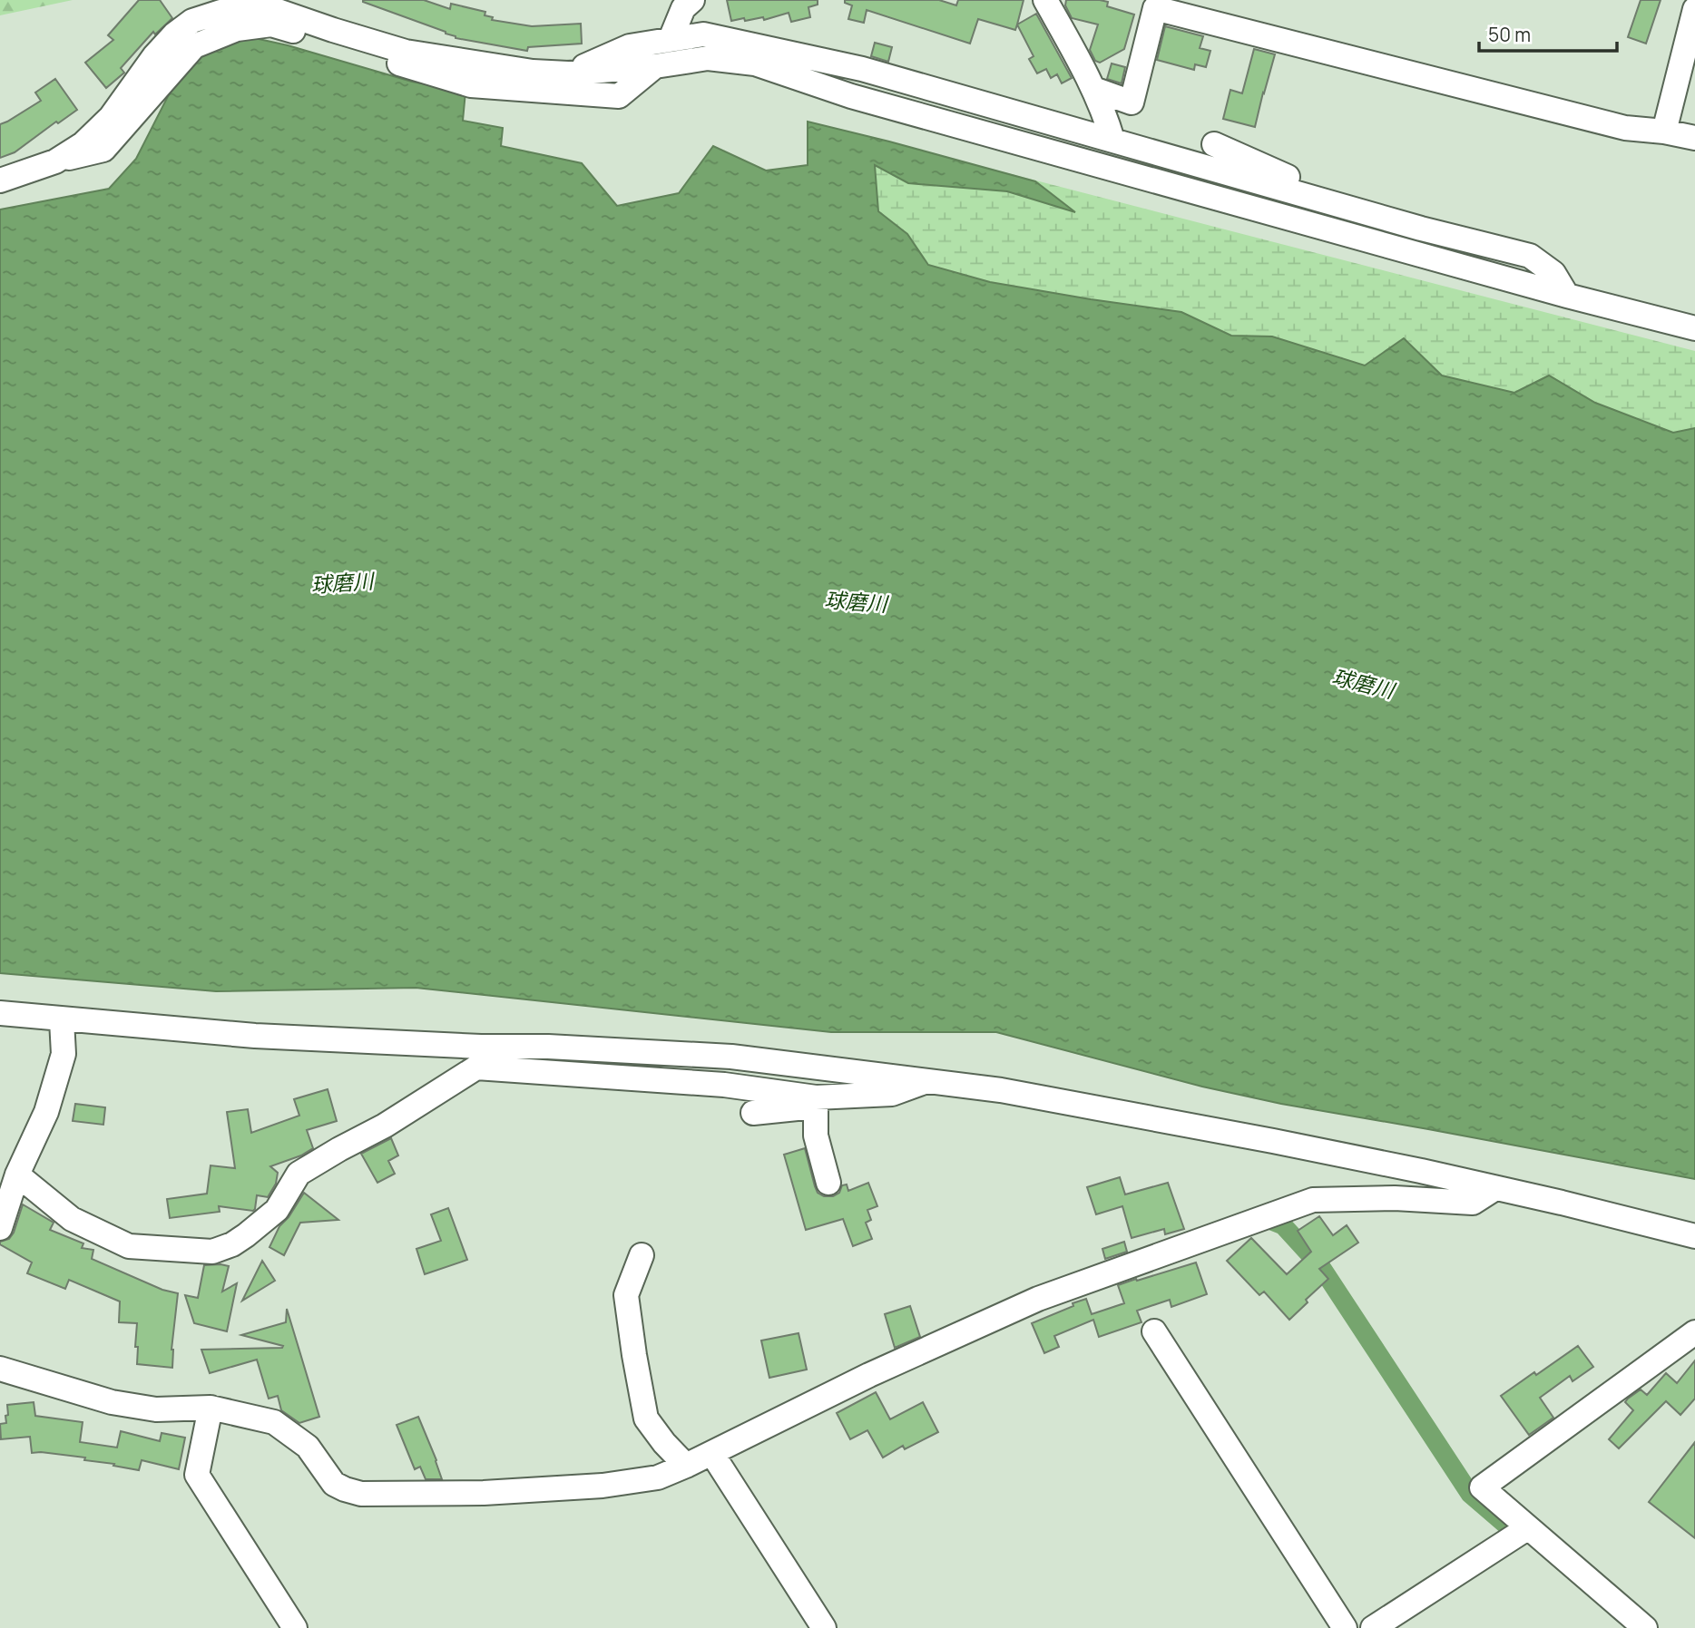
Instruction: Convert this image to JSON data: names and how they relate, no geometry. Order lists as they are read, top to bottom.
{
  "water": ["球磨川"],
  "scale_bar": "50 m"
}
